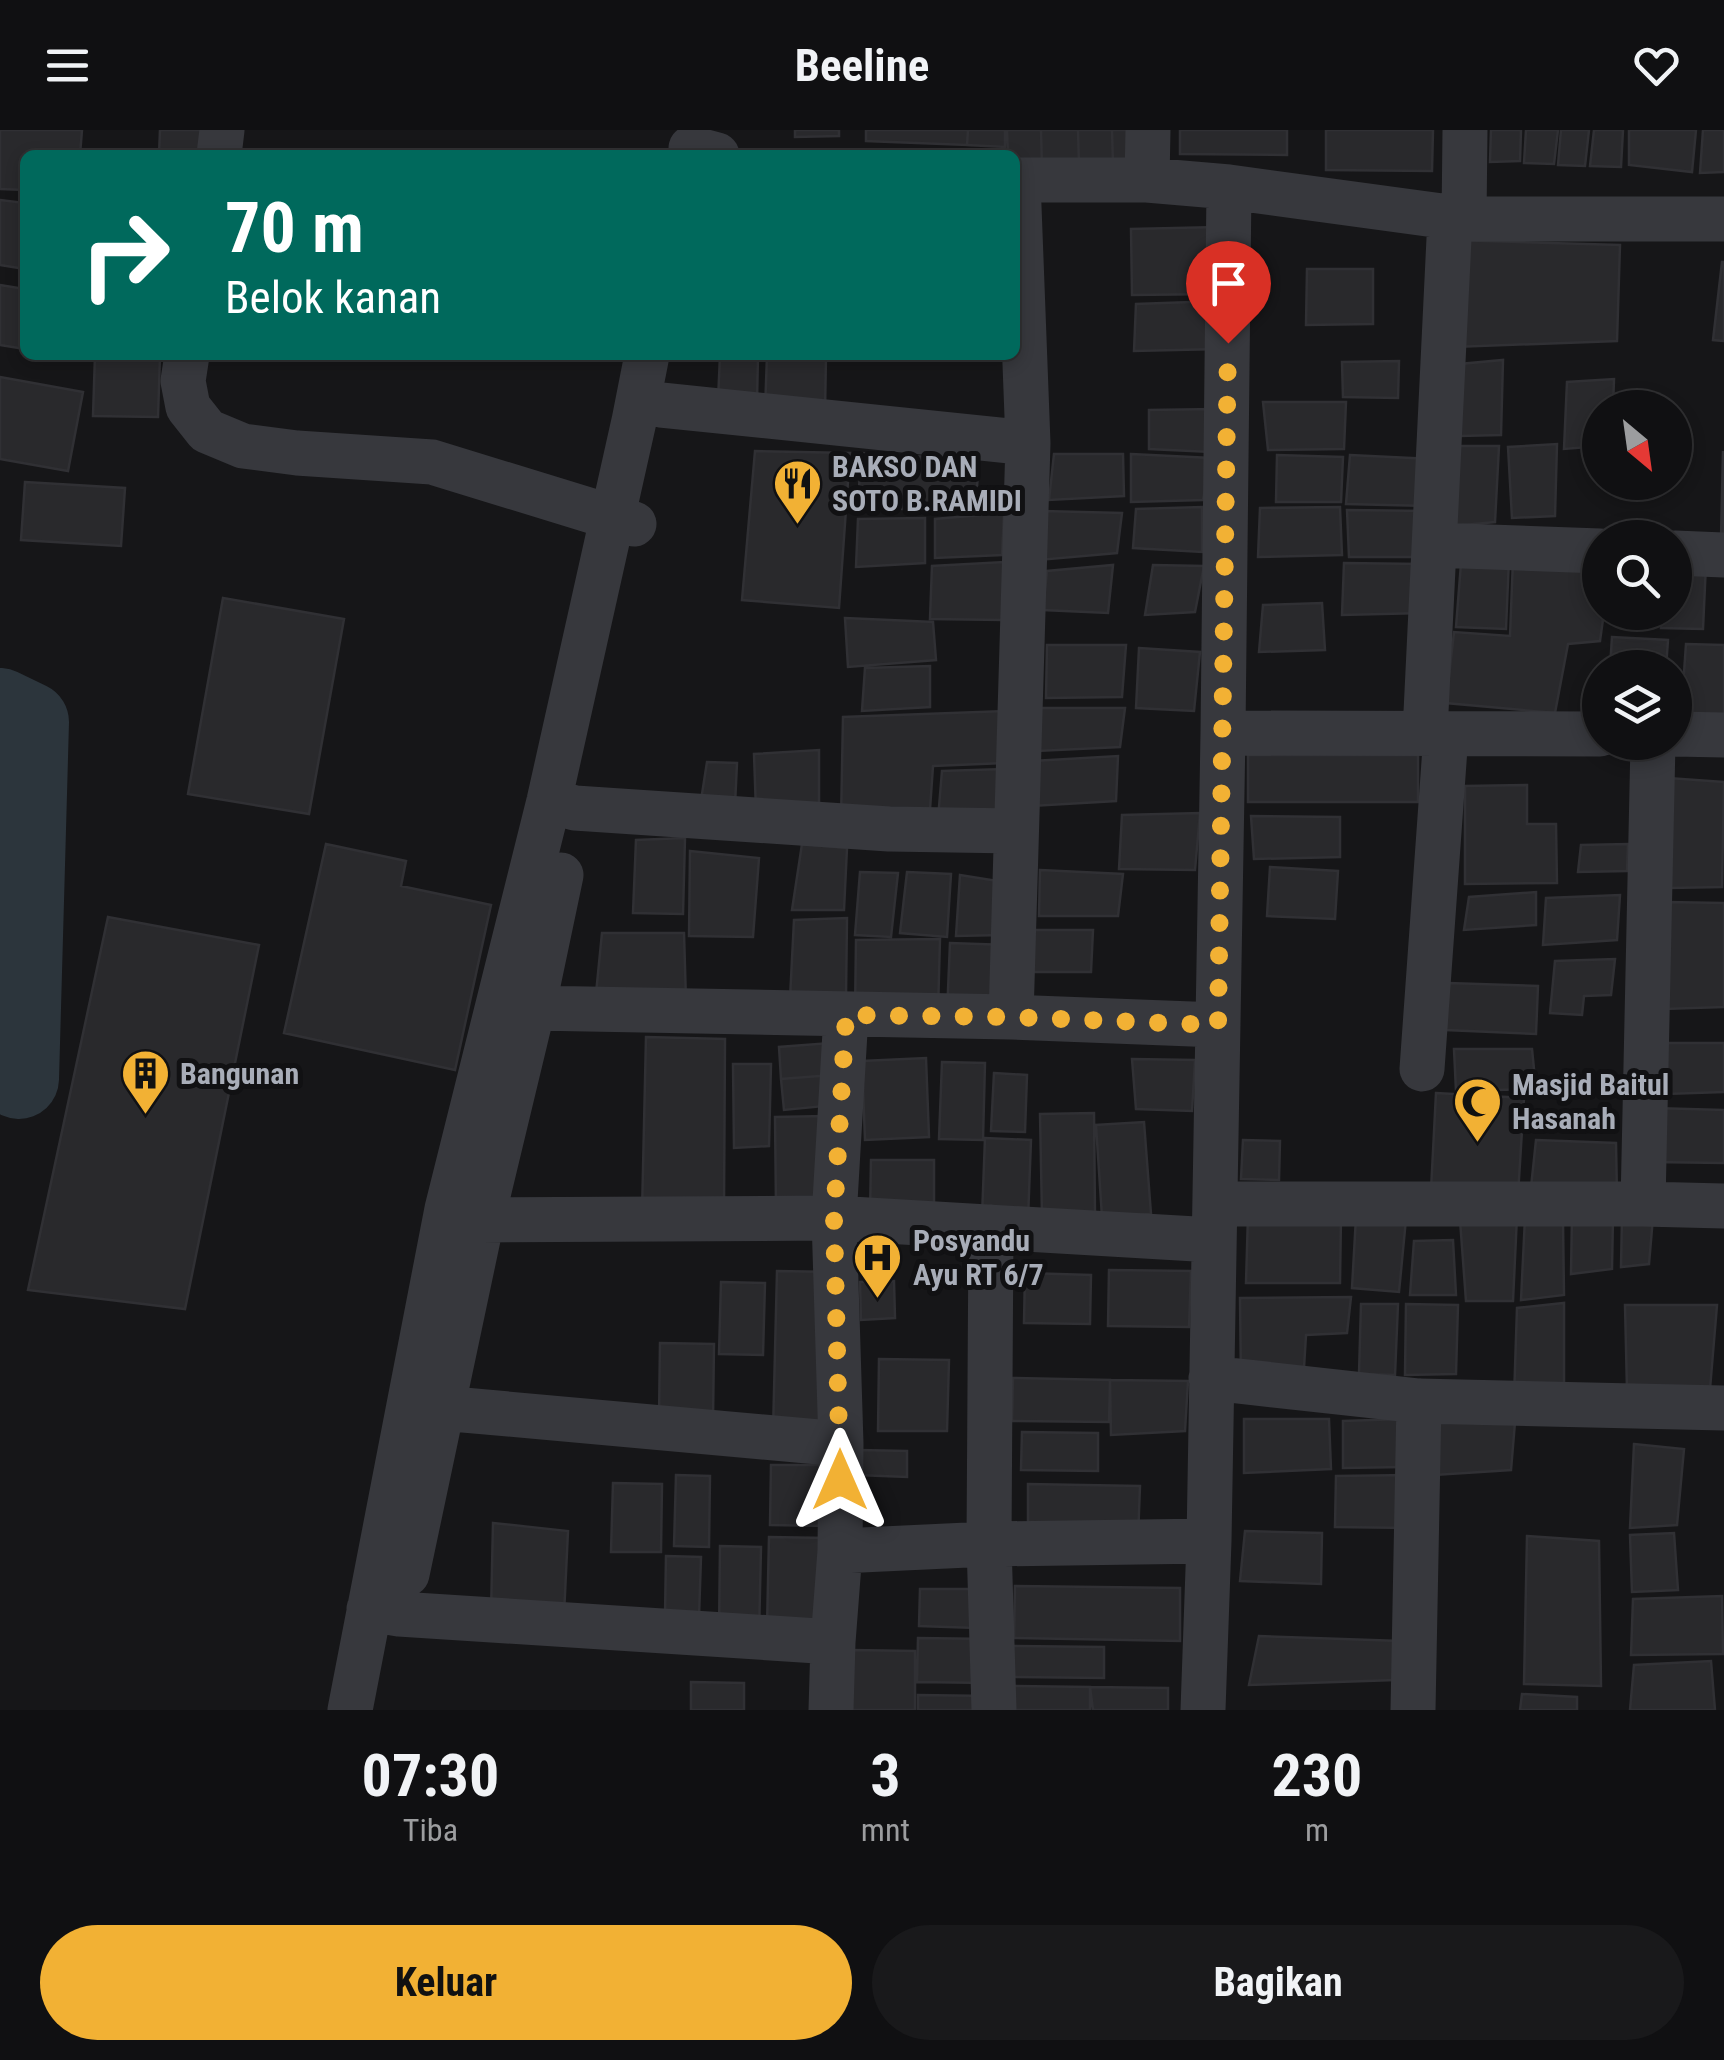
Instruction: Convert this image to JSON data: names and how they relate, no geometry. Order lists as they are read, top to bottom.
{
  "places": {
    "restaurant": ["BAKSO DAN SOTO B.RAMIDI"],
    "building": ["Bangunan"],
    "mosque": ["Masjid Baitul Hasanah"],
    "hospital": ["Posyandu Ayu RT 6/7"]
  },
  "north": "bottom right",
  "page": {
    "header": "Beeline",
    "turn": ["70 m", "Belok kanan"],
    "eta": [
      "07:30",
      "Tiba",
      "3",
      "mnt",
      "230",
      "m"
    ],
    "buttons": ["Keluar", "Bagikan"]
  }
}
